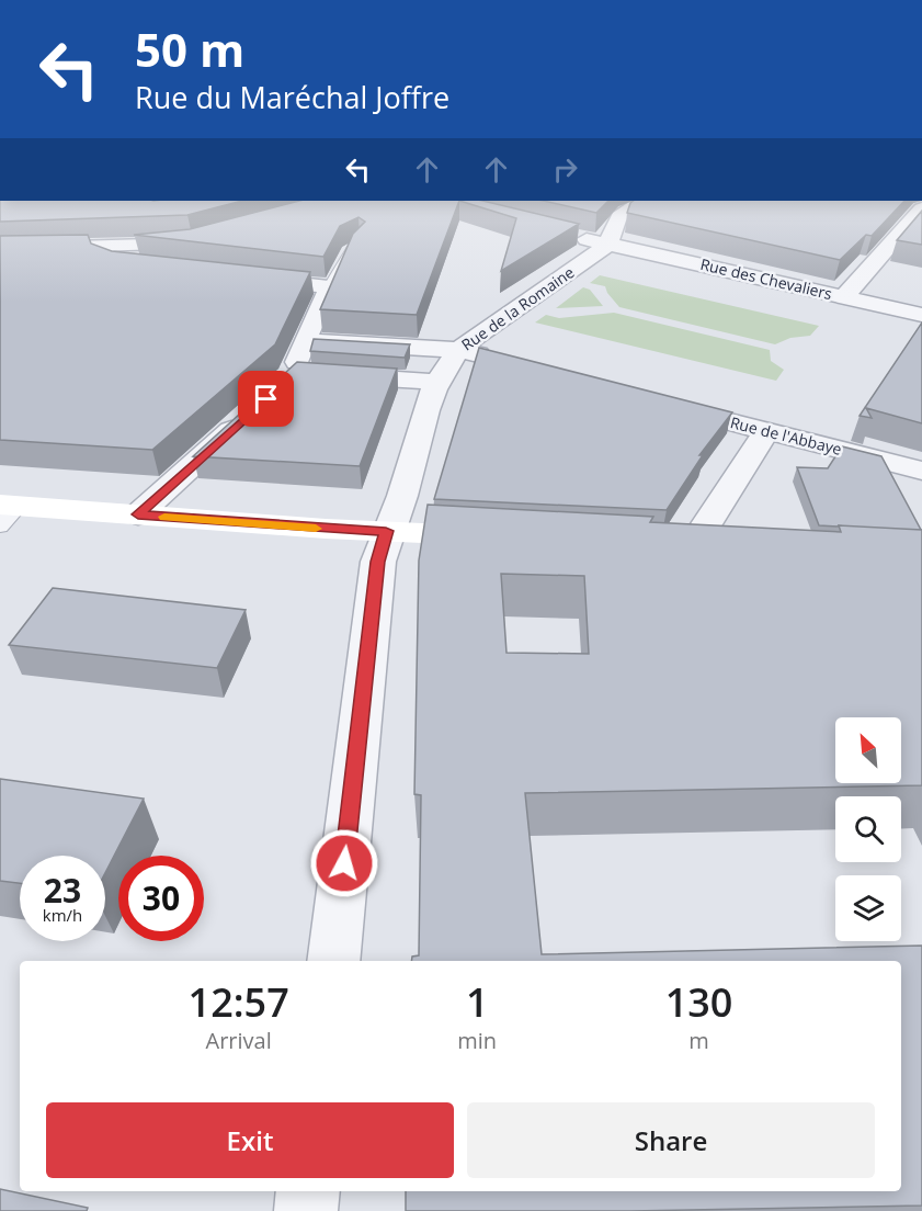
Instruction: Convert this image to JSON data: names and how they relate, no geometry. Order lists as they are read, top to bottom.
{
  "streets": {
    "street": ["Rue des Chevaliers", "Rue de la Romaine", "Rue de l'Abbaye"]
  },
  "crossings": [
    ["Rue des Chevaliers", "Rue de la Romaine"]
  ],
  "north": "top left",
  "page": {
    "turn": ["50 m", "Rue du Maréchal Joffre"],
    "speed": "23 km/h",
    "limit": "30",
    "eta": [
      "12:57",
      "Arrival",
      "1",
      "min",
      "130",
      "m"
    ],
    "buttons": ["Exit", "Share"]
  }
}
